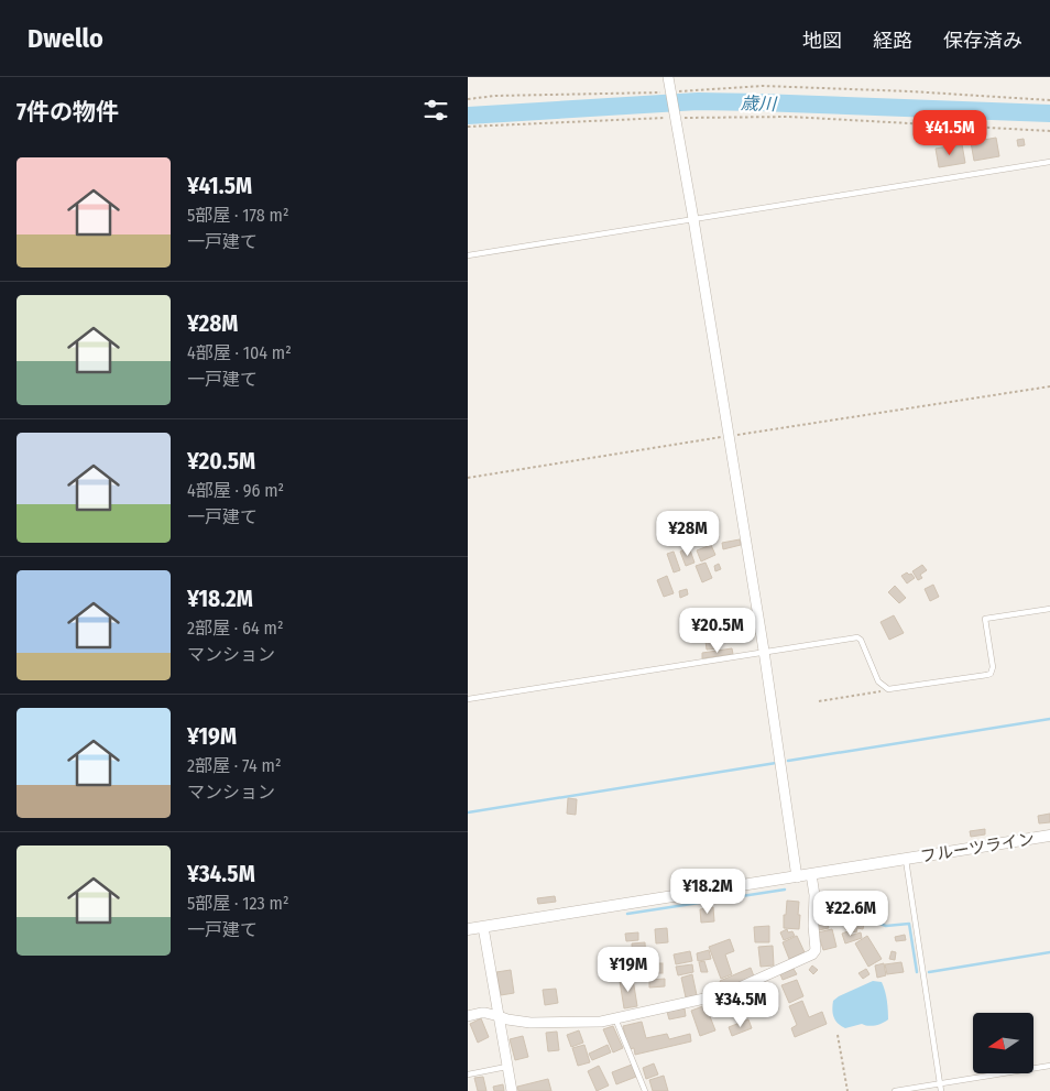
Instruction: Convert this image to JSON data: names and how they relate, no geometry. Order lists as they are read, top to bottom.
{
  "streets": {
    "street": ["フルーツライン"]
  },
  "water": ["歳川"],
  "north": "left",
  "page": {
    "header": "Dwello",
    "nav": ["地図", "経路", "保存済み"],
    "heading": "7件の物件",
    "price": [
      "¥41.5M",
      "¥28M",
      "¥20.5M",
      "¥18.2M",
      "¥22.6M",
      "¥19M",
      "¥34.5M"
    ],
    "list": [
      {
        "name": "¥41.5M",
        "note": "5部屋 · 178 m² · 一戸建て"
      },
      {
        "name": "¥28M",
        "note": "4部屋 · 104 m² · 一戸建て"
      },
      {
        "name": "¥20.5M",
        "note": "4部屋 · 96 m² · 一戸建て"
      },
      {
        "name": "¥18.2M",
        "note": "2部屋 · 64 m² · マンション"
      },
      {
        "name": "¥19M",
        "note": "2部屋 · 74 m² · マンション"
      },
      {
        "name": "¥34.5M",
        "note": "5部屋 · 123 m² · 一戸建て"
      }
    ]
  }
}
